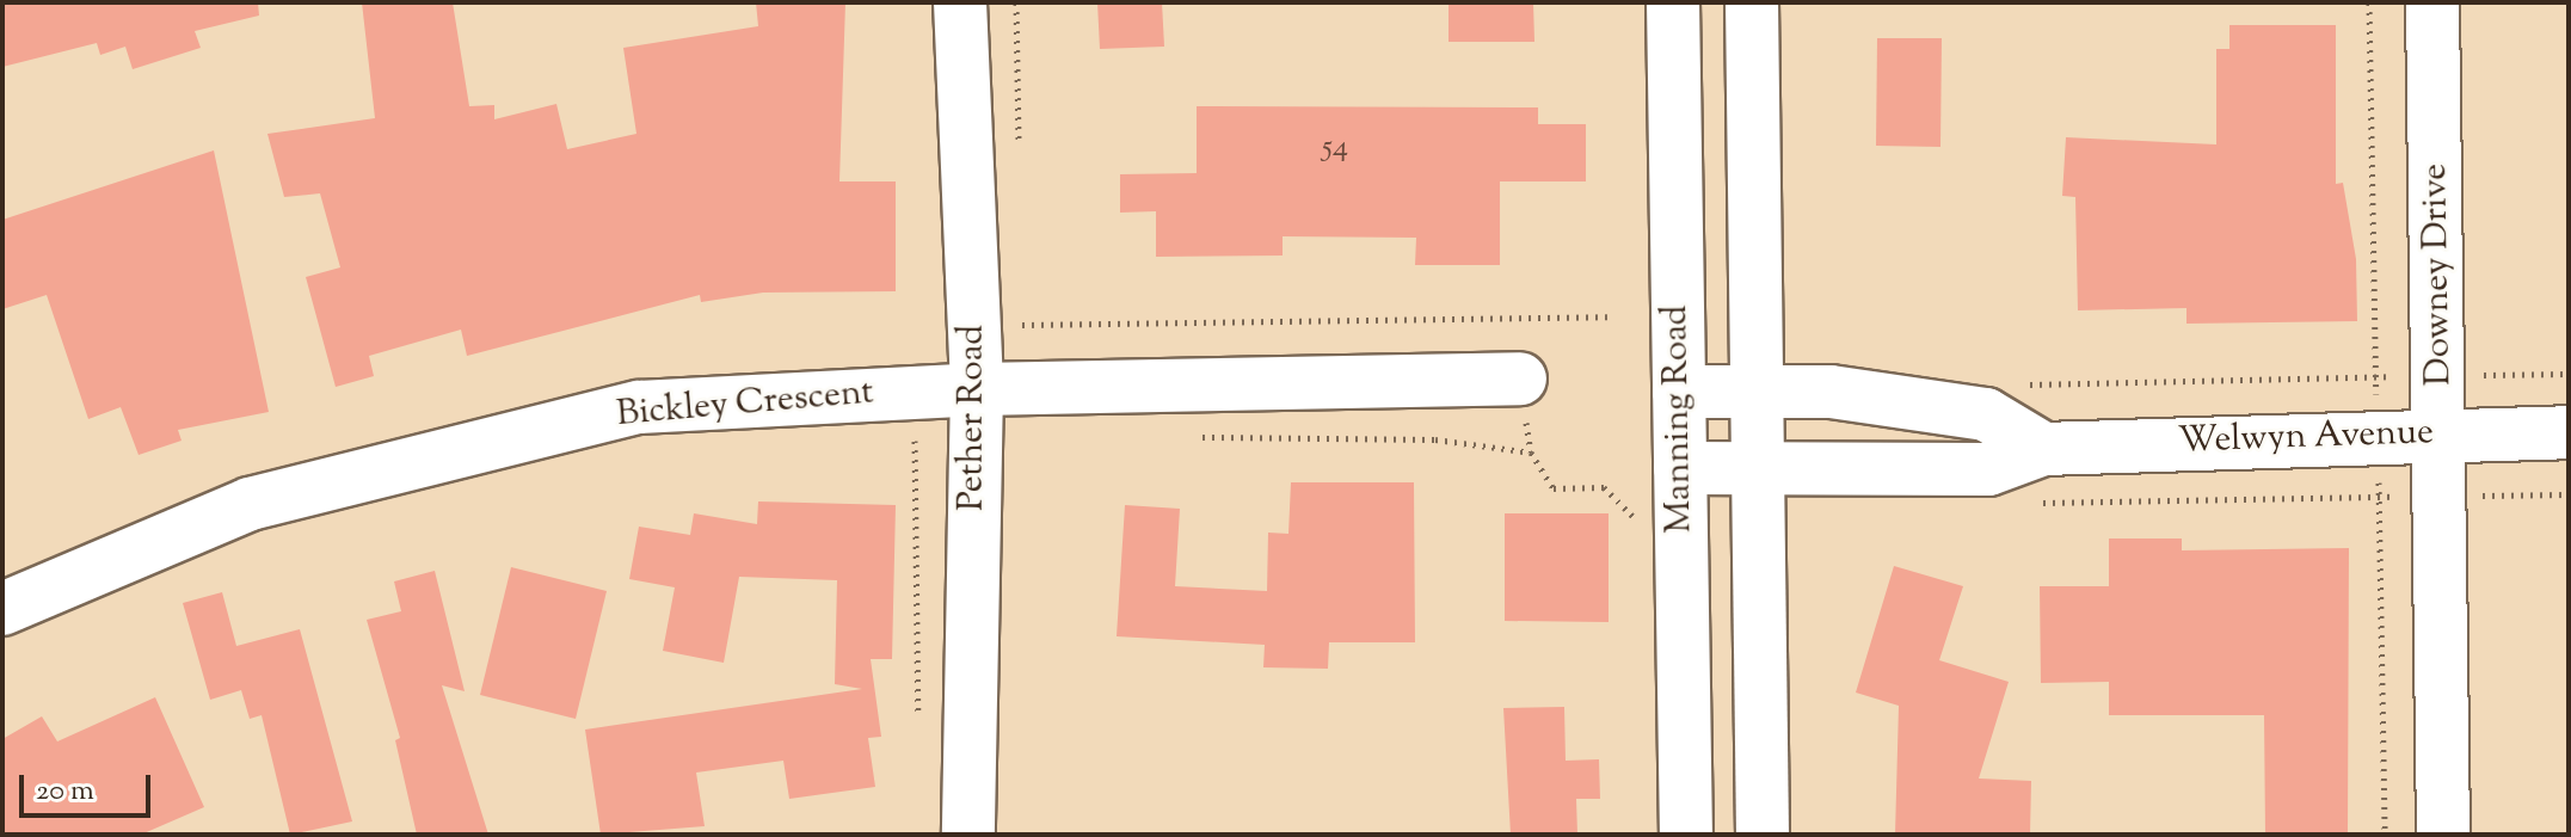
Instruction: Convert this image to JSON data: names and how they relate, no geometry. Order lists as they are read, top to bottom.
{
  "streets": {
    "street": [
      "Downey Drive",
      "Bickley Crescent",
      "Pether Road",
      "Manning Road",
      "Welwyn Avenue"
    ]
  },
  "crossings": [
    ["Downey Drive", "Welwyn Avenue"],
    ["Bickley Crescent", "Pether Road"],
    ["Manning Road", "Welwyn Avenue"]
  ],
  "house_numbers": ["54"],
  "scale_bar": "20 m"
}
